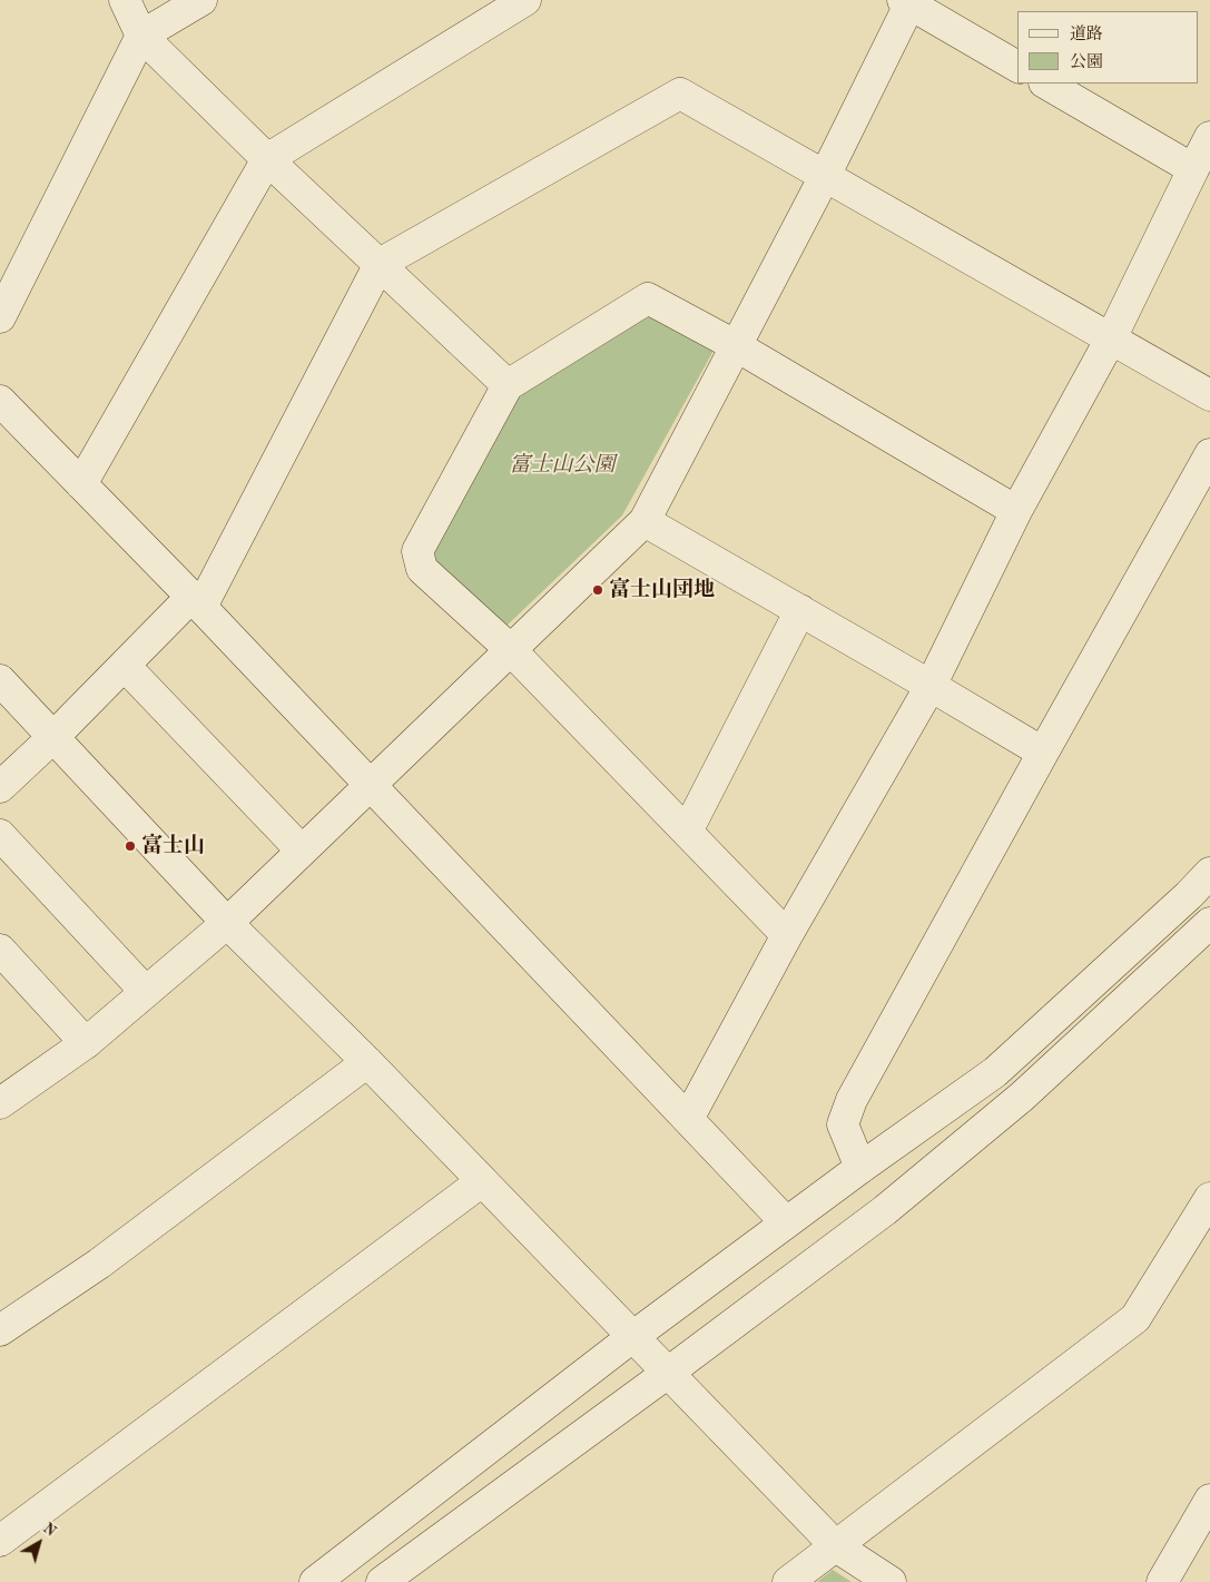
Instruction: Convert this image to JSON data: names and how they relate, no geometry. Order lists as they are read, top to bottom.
{
  "parks": ["富士山公園"],
  "places": ["富士山団地", "富士山"],
  "legend": ["道路", "公園"],
  "north": "top right"
}
